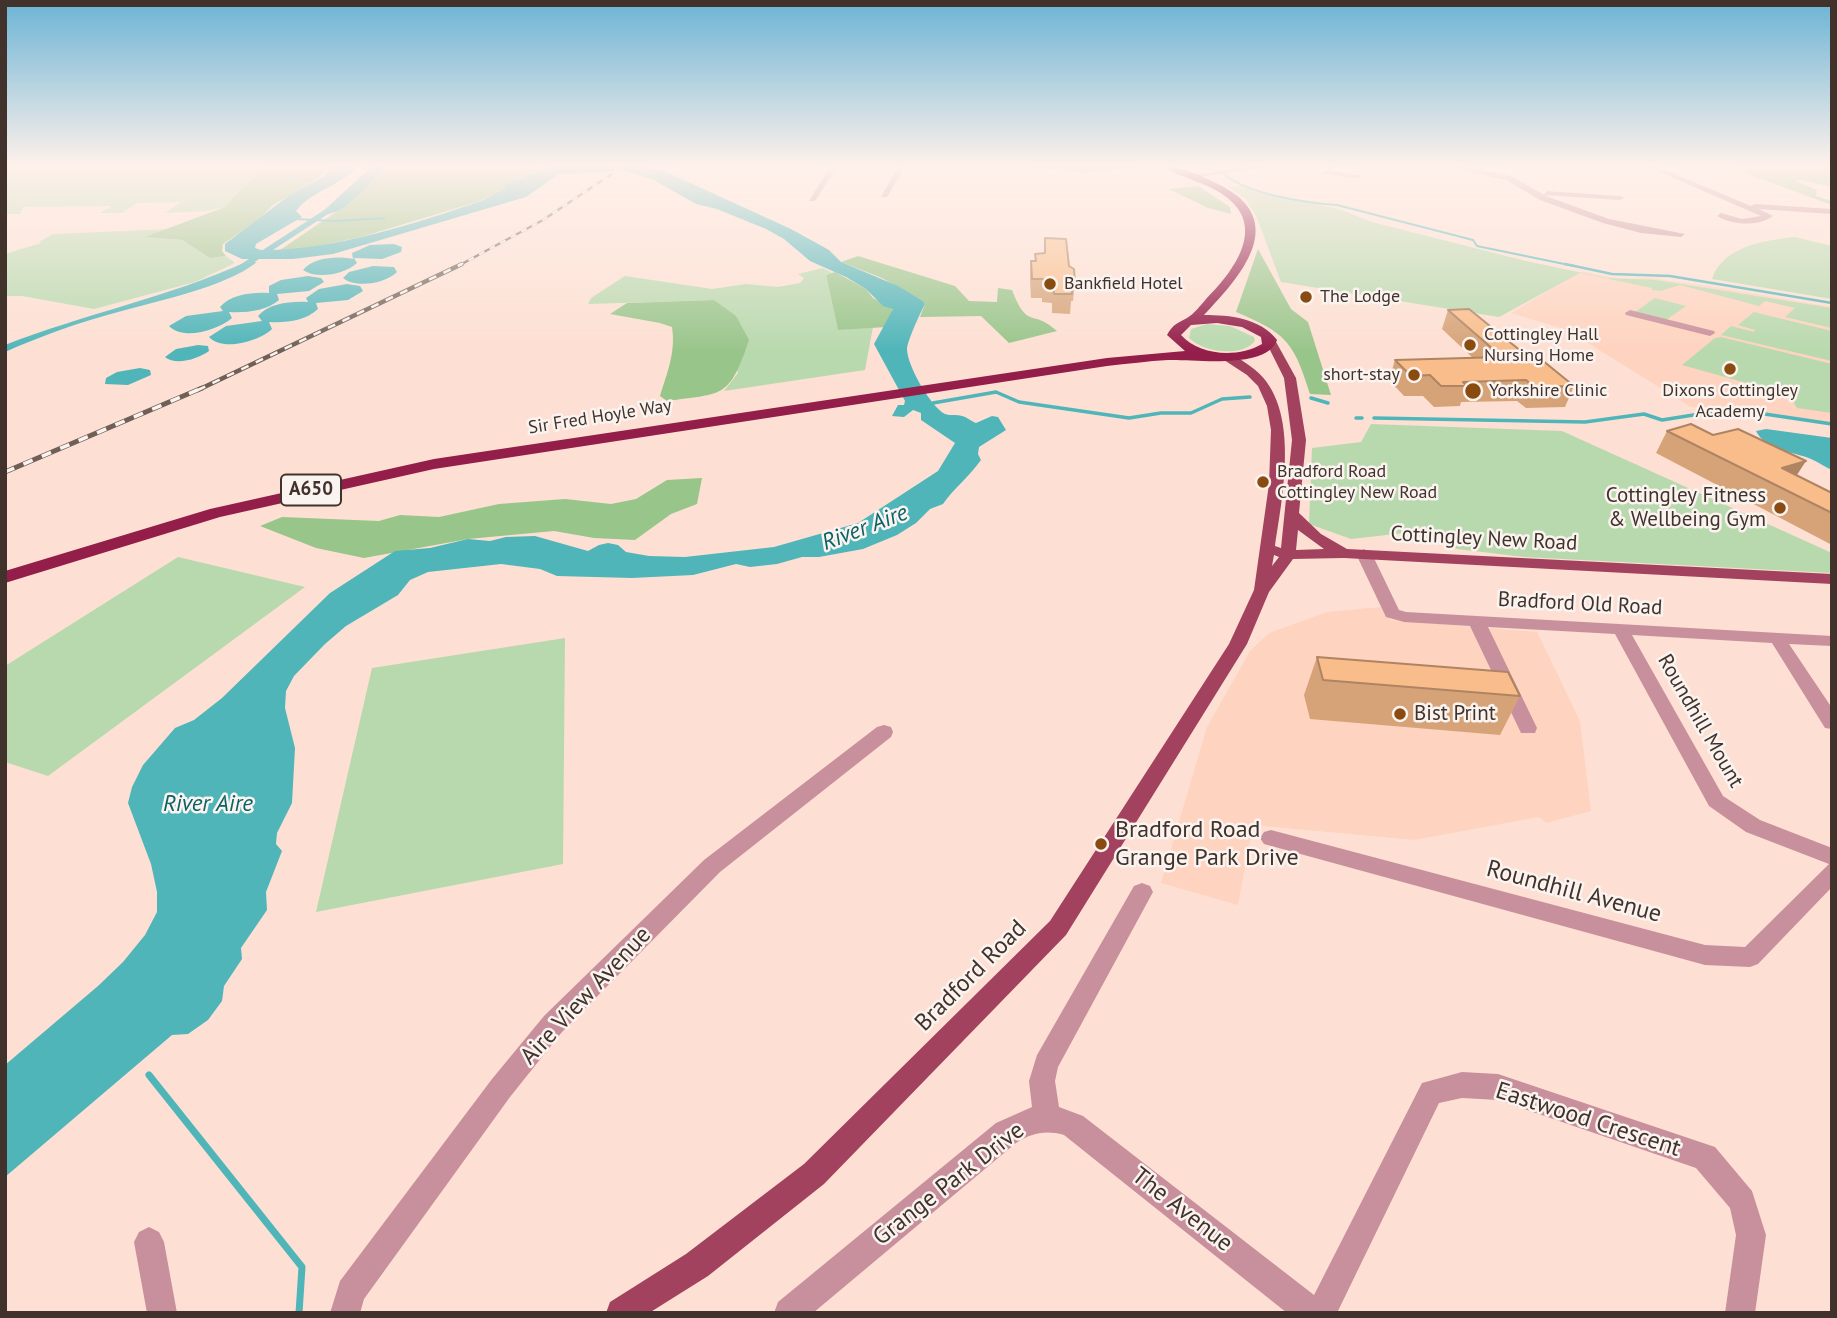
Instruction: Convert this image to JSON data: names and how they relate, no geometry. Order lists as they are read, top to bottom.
{
  "streets": {
    "highway": ["Sir Fred Hoyle Way", "A650"],
    "main road": ["Cottingley New Road", "Bradford Road"],
    "street": [
      "Bradford Old Road",
      "Roundhill Mount",
      "Roundhill Avenue",
      "Aire View Avenue",
      "Eastwood Crescent",
      "Grange Park Drive",
      "The Avenue"
    ]
  },
  "crossings": [
    ["Sir Fred Hoyle Way", "A650"],
    ["Sir Fred Hoyle Way", "Bradford Road"],
    ["A650", "Bradford Road"],
    ["Cottingley New Road", "Bradford Old Road"],
    ["Cottingley New Road", "Bradford Road"],
    ["Bradford Old Road", "Roundhill Mount"],
    ["Grange Park Drive", "The Avenue"]
  ],
  "water": ["River Aire"],
  "places": [
    "Bankfield Hotel",
    "The Lodge",
    "Cottingley Hall Nursing Home",
    "Dixons Cottingley Academy",
    "short-stay",
    "Yorkshire Clinic",
    "Bradford Road Cottingley New Road",
    "Cottingley Fitness & Wellbeing Gym",
    "Bist Print",
    "Bradford Road Grange Park Drive"
  ]
}
